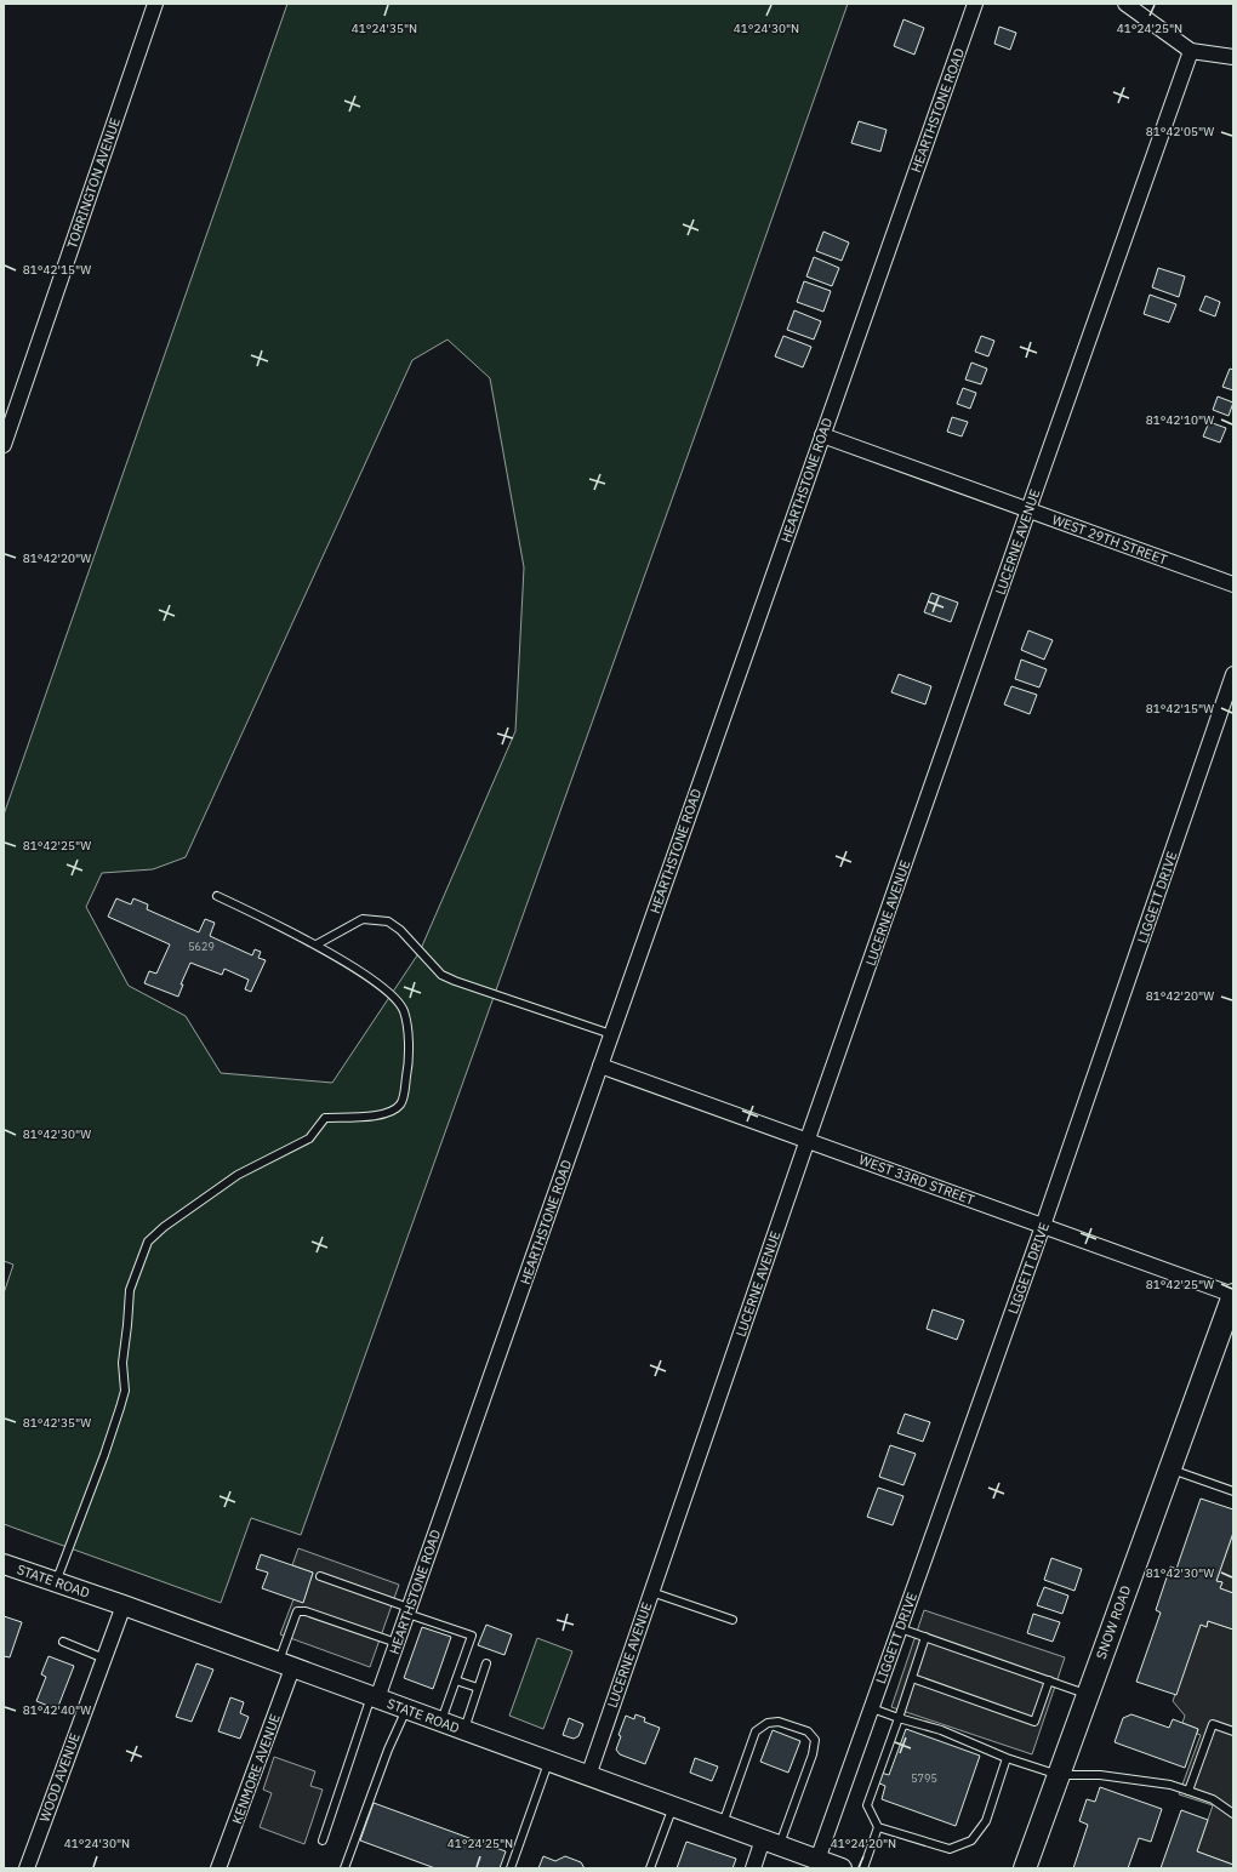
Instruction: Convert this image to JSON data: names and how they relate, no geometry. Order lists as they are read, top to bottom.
{
  "streets": {
    "main road": ["STATE ROAD", "SNOW ROAD"],
    "street": [
      "HEARTHSTONE ROAD",
      "TORRINGTON AVENUE",
      "WEST 29TH STREET",
      "LUCERNE AVENUE",
      "LIGGETT DRIVE",
      "WEST 33RD STREET",
      "KENMORE AVENUE",
      "WOOD AVENUE"
    ]
  },
  "crossings": [
    ["HEARTHSTONE ROAD", "WEST 29TH STREET"],
    ["HEARTHSTONE ROAD", "WEST 33RD STREET"],
    ["HEARTHSTONE ROAD", "STATE ROAD"],
    ["WEST 29TH STREET", "LUCERNE AVENUE"],
    ["LUCERNE AVENUE", "WEST 33RD STREET"],
    ["LUCERNE AVENUE", "STATE ROAD"],
    ["LIGGETT DRIVE", "WEST 33RD STREET"],
    ["LIGGETT DRIVE", "STATE ROAD"],
    ["WEST 33RD STREET", "SNOW ROAD"],
    ["STATE ROAD", "KENMORE AVENUE"],
    ["STATE ROAD", "WOOD AVENUE"]
  ],
  "house_numbers": ["5629", "5795"],
  "coordinates": [
    "41°24'35\"N",
    "41°24'30\"N",
    "41°24'25\"N",
    "81°42'05\"W",
    "81°42'15\"W",
    "81°42'10\"W",
    "81°42'20\"W",
    "81°42'25\"W",
    "81°42'30\"W",
    "81°42'35\"W",
    "81°42'40\"W",
    "41°24'20\"N"
  ]
}
